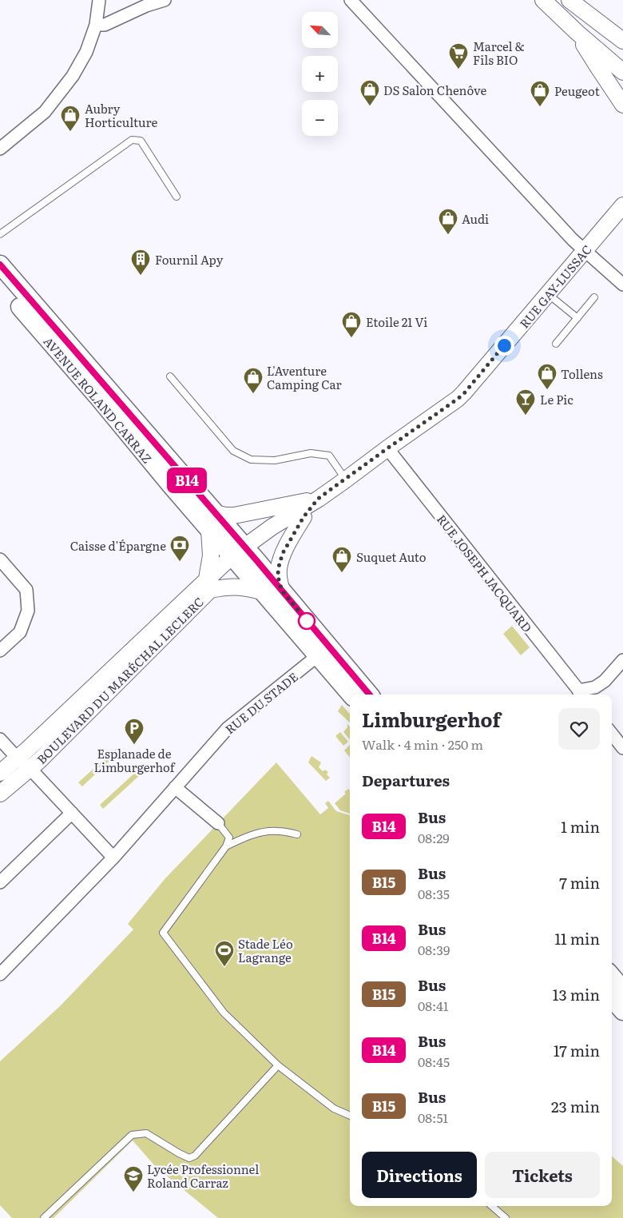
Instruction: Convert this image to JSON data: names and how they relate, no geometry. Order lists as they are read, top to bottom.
{
  "streets": {
    "main road": ["RUE GAY-LUSSAC", "AVENUE ROLAND CARRAZ", "BOULEVARD DU MARÉCHAL LECLERC"],
    "street": ["RUE JOSEPH JACQUARD", "RUE DU STADE"]
  },
  "crossings": [
    ["RUE GAY-LUSSAC", "AVENUE ROLAND CARRAZ"],
    ["RUE GAY-LUSSAC", "RUE JOSEPH JACQUARD"],
    ["RUE GAY-LUSSAC", "BOULEVARD DU MARÉCHAL LECLERC"],
    ["AVENUE ROLAND CARRAZ", "BOULEVARD DU MARÉCHAL LECLERC"],
    ["AVENUE ROLAND CARRAZ", "RUE DU STADE"]
  ],
  "places": {
    "supermarket": ["Marcel & Fils BIO"],
    "shop": [
      "DS Salon Chenôve",
      "Peugeot",
      "Aubry Horticulture",
      "Audi",
      "Etoile 21 Vi",
      "Tollens",
      "L'Aventure Camping Car",
      "Suquet Auto"
    ],
    "building": ["Fournil Apy"],
    "bar": ["Le Pic"],
    "bank": ["Caisse d'Épargne"],
    "parking": ["Esplanade de Limburgerhof"],
    "sports": ["Stade Léo Lagrange"],
    "school or university": ["Lycée Professionnel Roland Carraz"]
  },
  "lines": ["bus line B14"],
  "north": "top left",
  "page": {
    "on_map": "B14",
    "map_buttons": ["+", "−"],
    "heading": [
      ["Limburgerhof", "Walk · 4 min · 250 m"],
      "Departures"
    ],
    "list": [
      {
        "mark": "B14",
        "name": "Bus",
        "note": "08:29",
        "value": "1 min"
      },
      {
        "mark": "B15",
        "name": "Bus",
        "note": "08:35",
        "value": "7 min"
      },
      {
        "mark": "B14",
        "name": "Bus",
        "note": "08:39",
        "value": "11 min"
      },
      {
        "mark": "B15",
        "name": "Bus",
        "note": "08:41",
        "value": "13 min"
      },
      {
        "mark": "B14",
        "name": "Bus",
        "note": "08:45",
        "value": "17 min"
      },
      {
        "mark": "B15",
        "name": "Bus",
        "note": "08:51",
        "value": "23 min"
      }
    ],
    "buttons": ["Directions", "Tickets"]
  }
}
